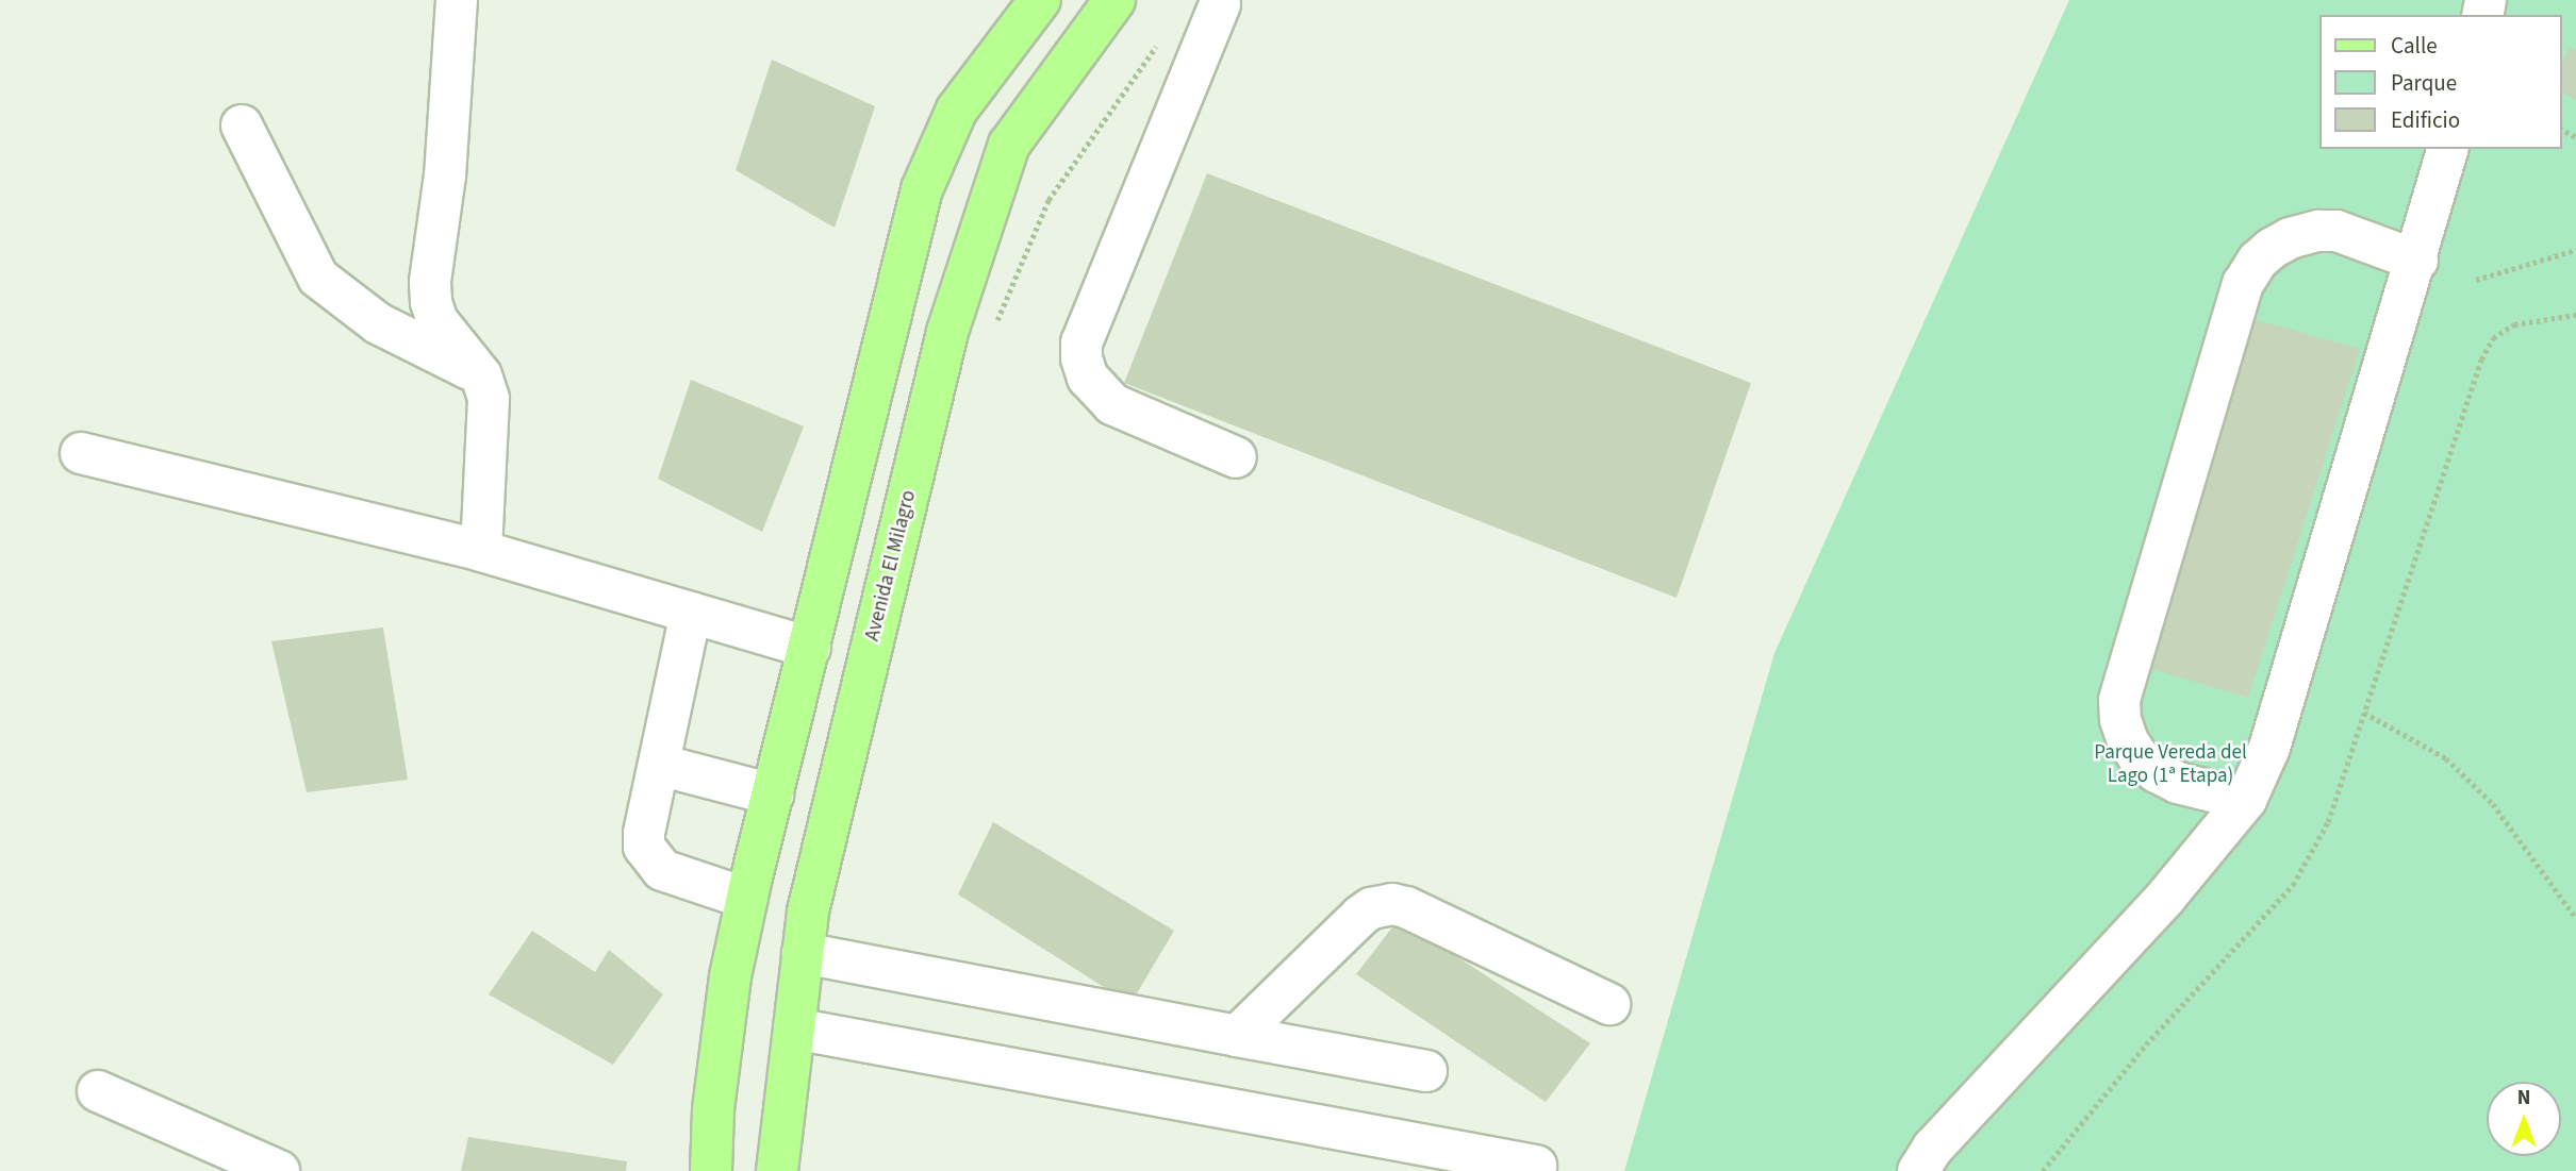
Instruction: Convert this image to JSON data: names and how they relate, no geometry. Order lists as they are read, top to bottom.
{
  "streets": {
    "main road": ["Avenida El Milagro"]
  },
  "parks": ["Parque Vereda del Lago (1ª Etapa)"],
  "legend": ["Calle", "Parque", "Edificio"],
  "north": "top"
}
